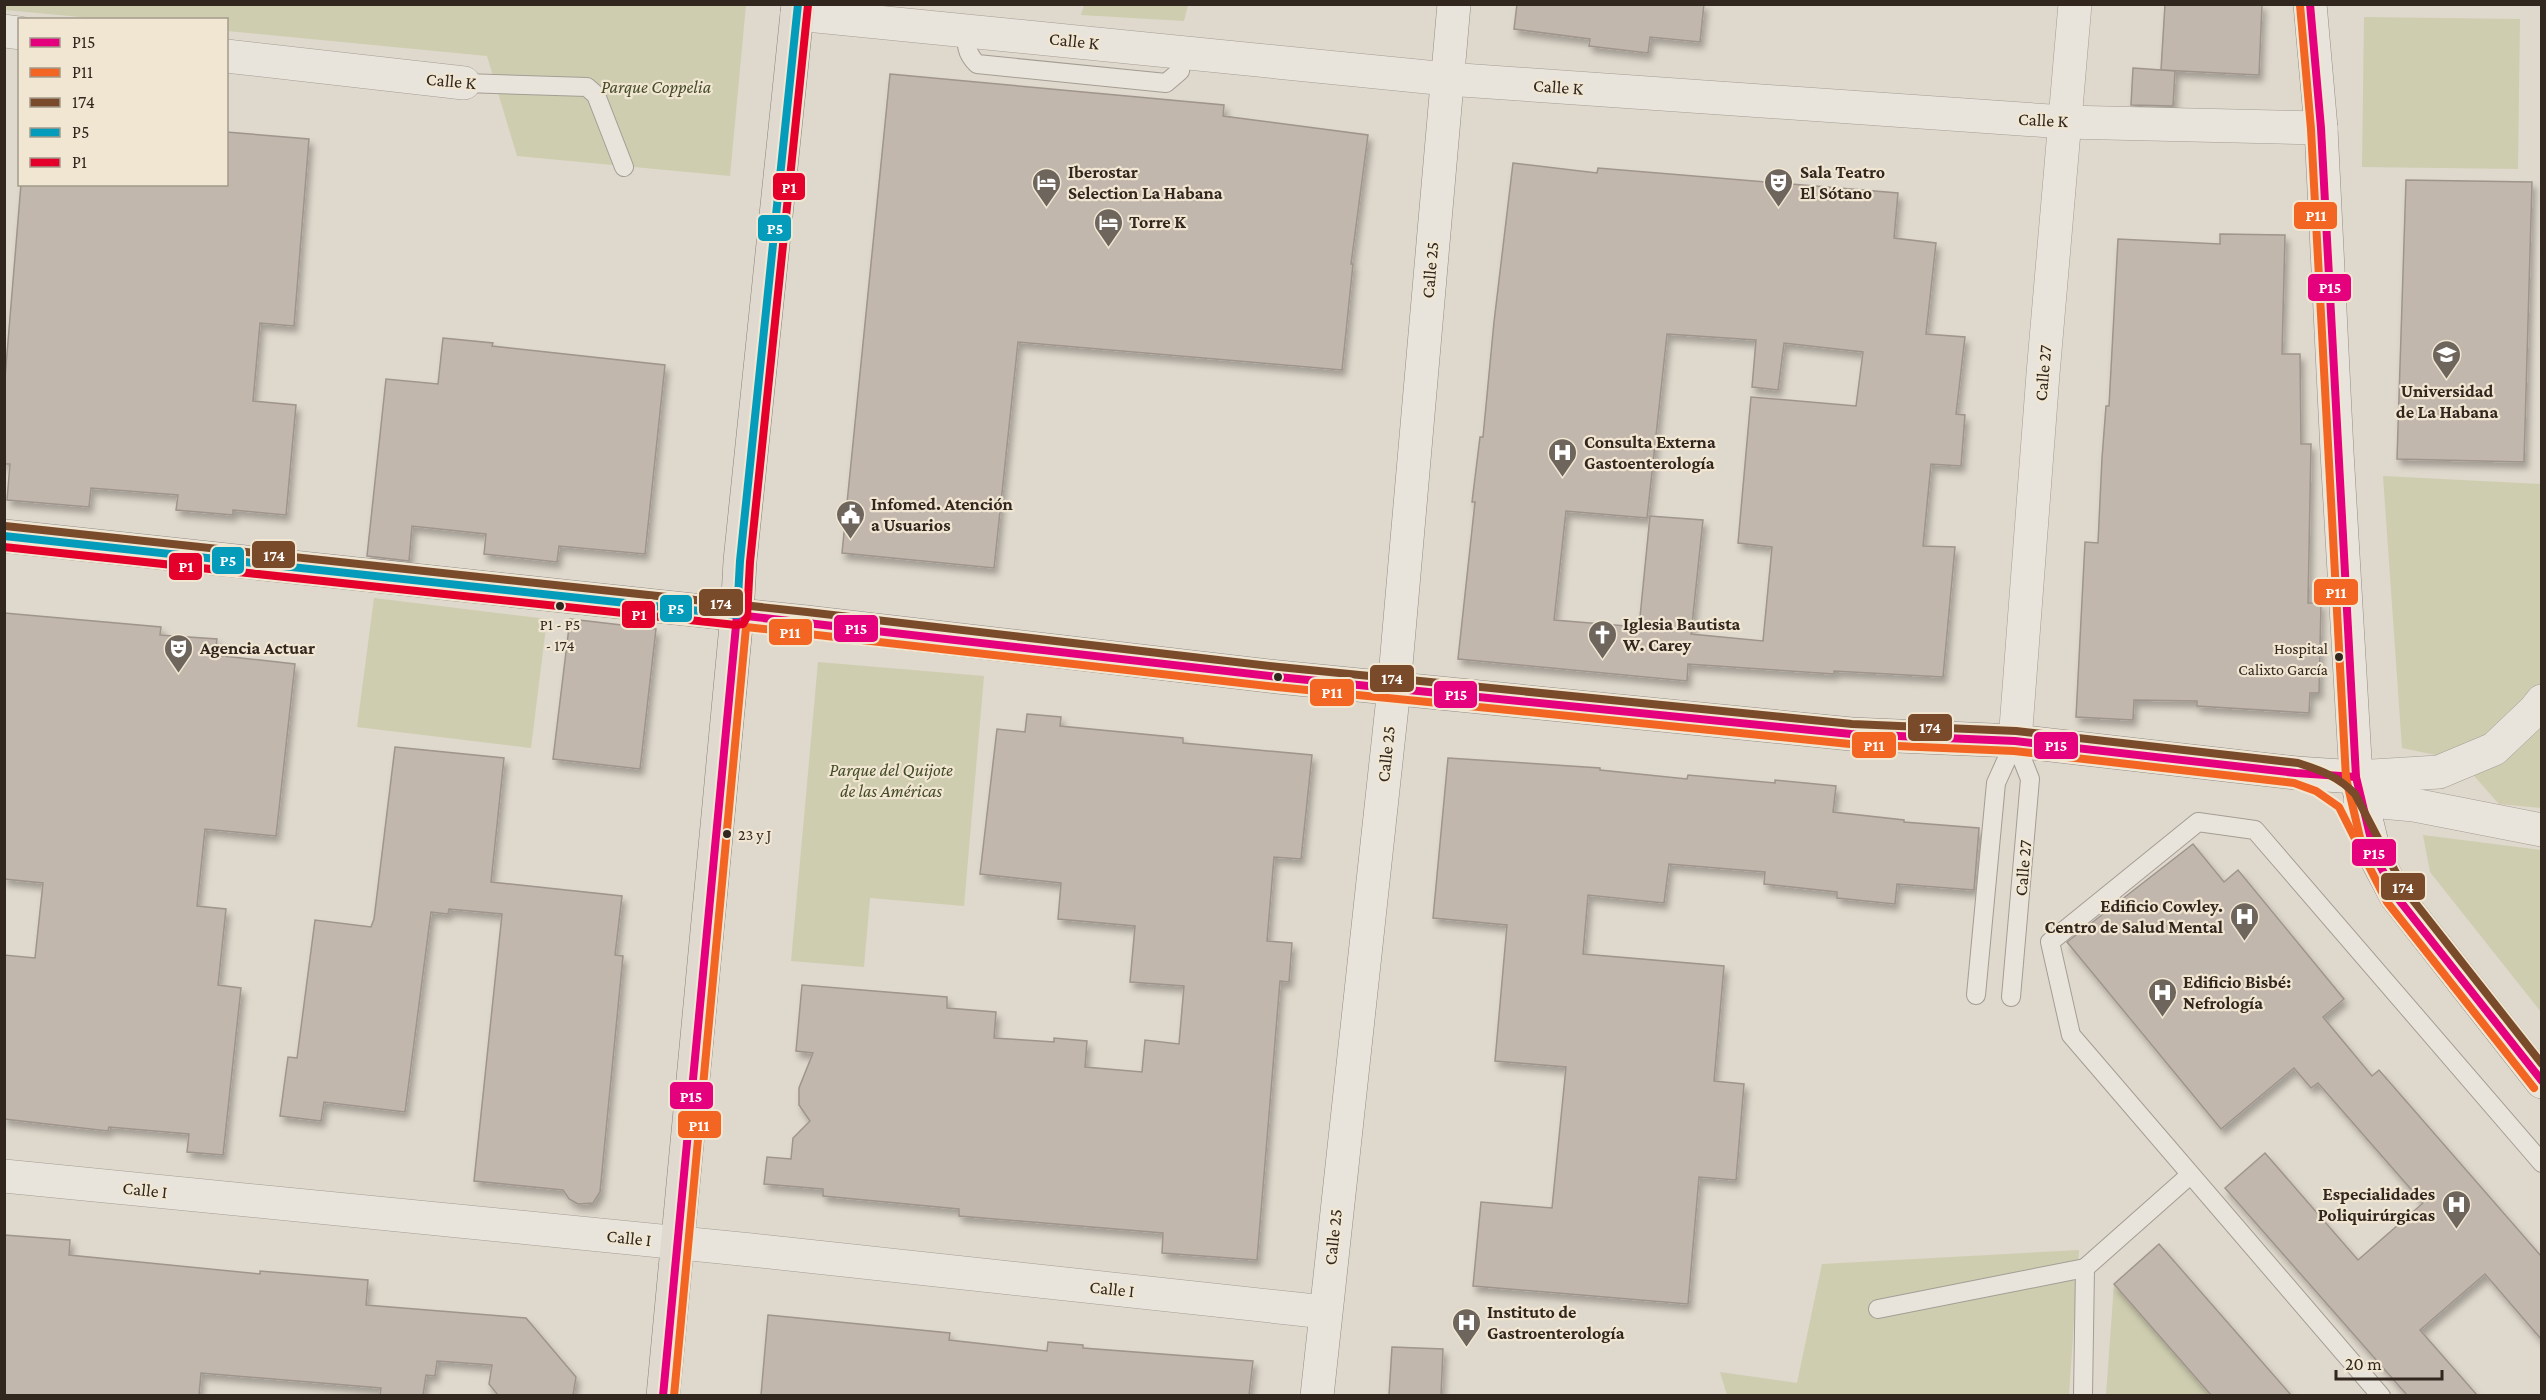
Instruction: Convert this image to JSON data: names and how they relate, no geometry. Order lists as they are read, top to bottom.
{
  "streets": {
    "street": [
      "Calle K",
      "Calle 25",
      "Calle 27",
      "Calle I"
    ]
  },
  "crossings": [
    ["Calle K", "Calle 25"],
    ["Calle K", "Calle 27"],
    ["Calle 25", "Calle I"]
  ],
  "parks": ["Parque Coppelia", "Parque del Quijote de las Américas"],
  "places": {
    "hotel": ["Iberostar Selection La Habana", "Torre K"],
    "theatre": ["Sala Teatro El Sótano", "Agencia Actuar"],
    "school or university": ["Universidad de La Habana"],
    "hospital": [
      "Consulta Externa Gastoenterología",
      "Edificio Cowley. Centro de Salud Mental",
      "Edificio Bisbé: Nefrología",
      "Especialidades Poliquirúrgicas",
      "Instituto de Gastroenterología"
    ],
    "public building": ["Infomed. Atención a Usuarios"],
    "other": ["P1 - P5 - 174", "Hospital Calixto García", "23 y J"],
    "church": ["Iglesia Bautista W. Carey"]
  },
  "lines": [
    "transit line P15",
    "transit line P5",
    "transit line P11",
    "transit line P1",
    "transit line 174"
  ],
  "legend": [
    "P15",
    "P11",
    "174",
    "P5",
    "P1"
  ],
  "scale_bar": "20 m"
}
